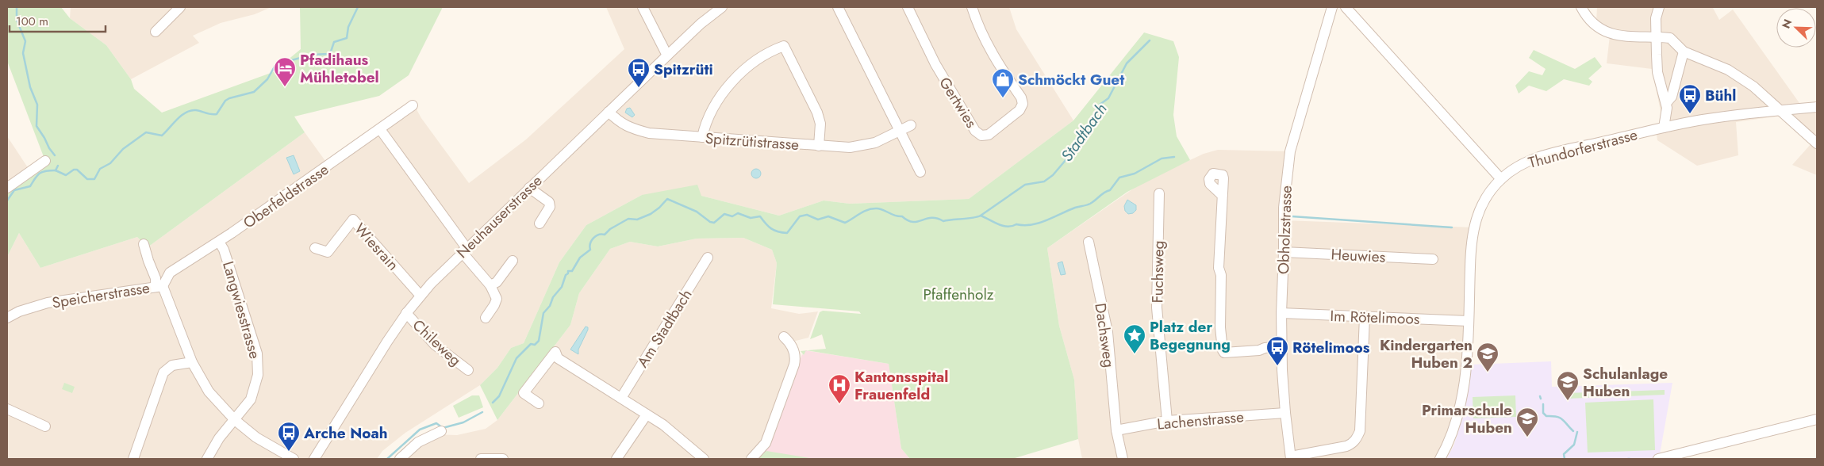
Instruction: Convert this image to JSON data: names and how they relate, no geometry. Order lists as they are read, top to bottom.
{
  "streets": {
    "street": [
      "Gertwies",
      "Spitzrütistrasse",
      "Thundorferstrasse",
      "Oberfeldstrasse",
      "Neuhauserstrasse",
      "Obholzstrasse",
      "Wiesrain",
      "Heuwies",
      "Fuchsweg",
      "Speicherstrasse",
      "Langwiesstrasse",
      "Im Rötelimoos",
      "Am Stadtbach",
      "Dachsweg",
      "Chileweg",
      "Lachenstrasse"
    ]
  },
  "crossings": [
    ["Spitzrütistrasse", "Neuhauserstrasse"],
    ["Thundorferstrasse", "Im Rötelimoos"],
    ["Oberfeldstrasse", "Speicherstrasse"],
    ["Oberfeldstrasse", "Langwiesstrasse"],
    ["Neuhauserstrasse", "Wiesrain"],
    ["Neuhauserstrasse", "Chileweg"],
    ["Obholzstrasse", "Heuwies"],
    ["Obholzstrasse", "Im Rötelimoos"],
    ["Obholzstrasse", "Lachenstrasse"],
    ["Fuchsweg", "Lachenstrasse"],
    ["Speicherstrasse", "Langwiesstrasse"],
    ["Dachsweg", "Lachenstrasse"]
  ],
  "water": ["Stadtbach"],
  "parks": ["Pfaffenholz"],
  "places": {
    "hotel": ["Pfadihaus Mühletobel"],
    "bus stop": [
      "Spitzrüti",
      "Bühl",
      "Rötelimoos",
      "Arche Noah"
    ],
    "shop": ["Schmöckt Guet"],
    "place": ["Platz der Begegnung"],
    "school or university": ["Kindergarten Huben 2", "Schulanlage Huben", "Primarschule Huben"],
    "hospital": ["Kantonsspital Frauenfeld"]
  },
  "scale_bar": "100 m",
  "north": "top left"
}
